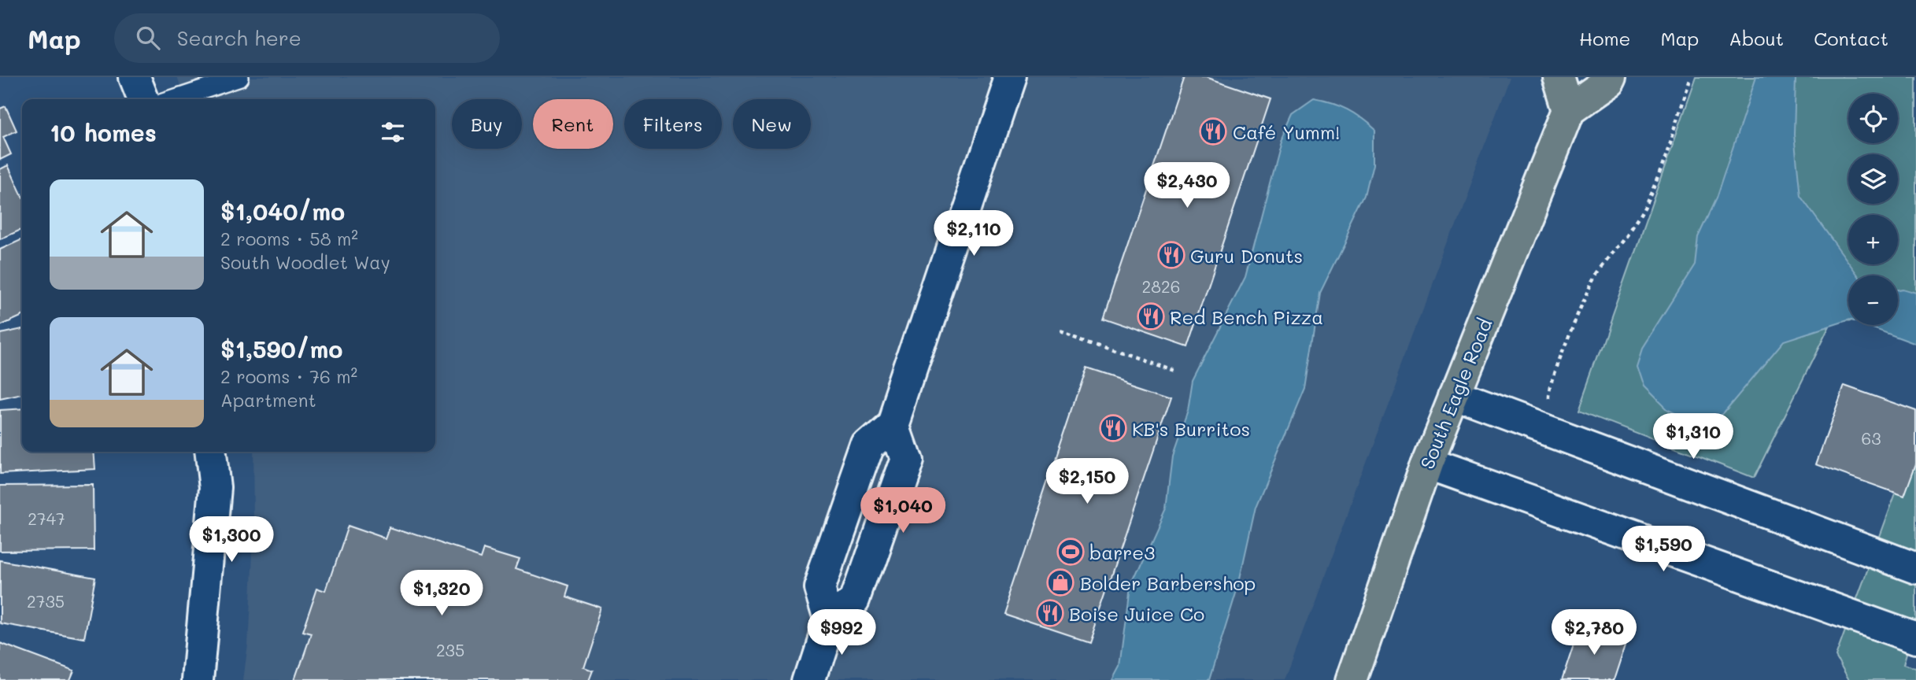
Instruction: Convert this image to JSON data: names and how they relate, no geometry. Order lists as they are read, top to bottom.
{
  "streets": {
    "highway": ["South Eagle Road"]
  },
  "places": {
    "restaurant": [
      "Café Yumm!",
      "Guru Donuts",
      "Red Bench Pizza",
      "KB's Burritos",
      "Boise Juice Co"
    ],
    "sports": ["barre3"],
    "shop": ["Bolder Barbershop"]
  },
  "house_numbers": [
    "2826",
    "63",
    "2747",
    "2735",
    "235"
  ],
  "page": {
    "header": "Map",
    "search": "Search here",
    "nav": [
      "Home",
      "Map",
      "About",
      "Contact"
    ],
    "map_buttons": ["+", "−"],
    "chip": [
      "Buy",
      "Rent",
      "Filters",
      "New"
    ],
    "heading": "10 homes",
    "price": [
      "$2,430",
      "$2,110",
      "$1,310",
      "$2,150",
      "$1,040",
      "$1,300",
      "$1,590",
      "$1,320",
      "$992",
      "$2,780"
    ],
    "list": [
      {
        "name": "$1,040/mo",
        "note": "2 rooms · 58 m² · South Woodlet Way"
      },
      {
        "name": "$1,590/mo",
        "note": "2 rooms · 76 m² · Apartment"
      }
    ]
  }
}
